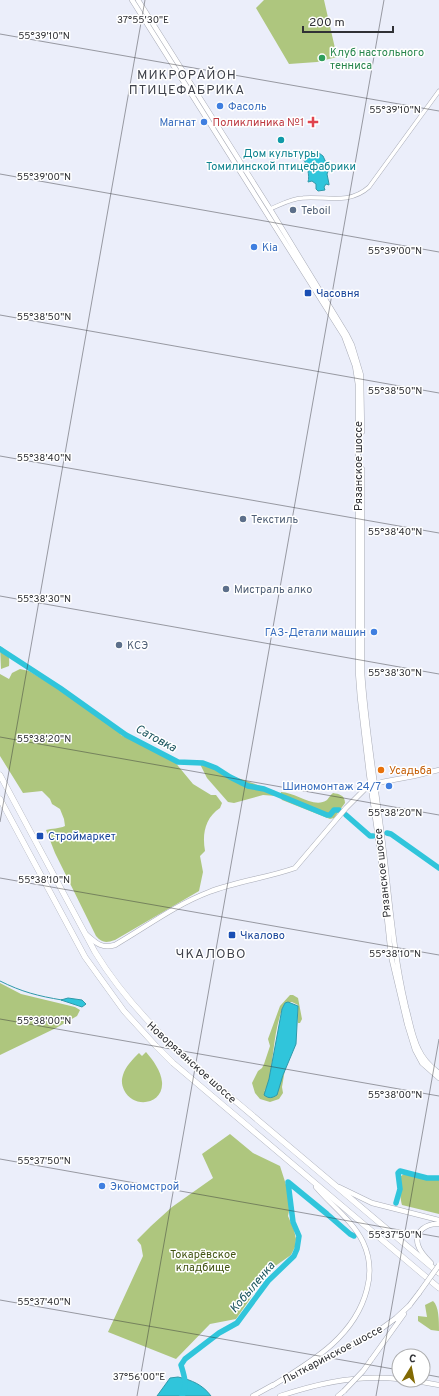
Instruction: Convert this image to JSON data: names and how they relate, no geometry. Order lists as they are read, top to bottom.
{
  "streets": {
    "highway": ["Новорязанское шоссе"],
    "main road": ["Рязанское шоссе", "Лыткаринское шоссе"]
  },
  "crossings": [
    ["Новорязанское шоссе", "Лыткаринское шоссе"]
  ],
  "districts": ["МИКРОРАЙОН ПТИЦЕФАБРИКА", "ЧКАЛОВО"],
  "water": ["Сатовка", "Кобыленка"],
  "parks": ["Токарёвское кладбище"],
  "places": {
    "other": [
      "Клуб настольного тенниса",
      "Фасоль",
      "Магнат",
      "Дом культуры Томилинской птицефабрики",
      "Teboil",
      "Kia",
      "Текстиль",
      "Мистраль алко",
      "ГАЗ-Детали машин",
      "КСЭ",
      "Усадьба",
      "Шиномонтаж 24/7",
      "Экономстрой"
    ],
    "health": ["Поликлиника №1"],
    "transit": ["Часовня", "Строймаркет", "Чкалово"]
  },
  "scale_bar": "200 m",
  "north": "top",
  "coordinates": [
    "37°55'30\"E",
    "55°39'10\"N",
    "55°39'00\"N",
    "55°38'50\"N",
    "55°38'40\"N",
    "55°38'30\"N",
    "55°38'20\"N",
    "55°38'10\"N",
    "55°38'00\"N",
    "55°37'50\"N",
    "55°37'40\"N",
    "37°56'00\"E"
  ]
}
